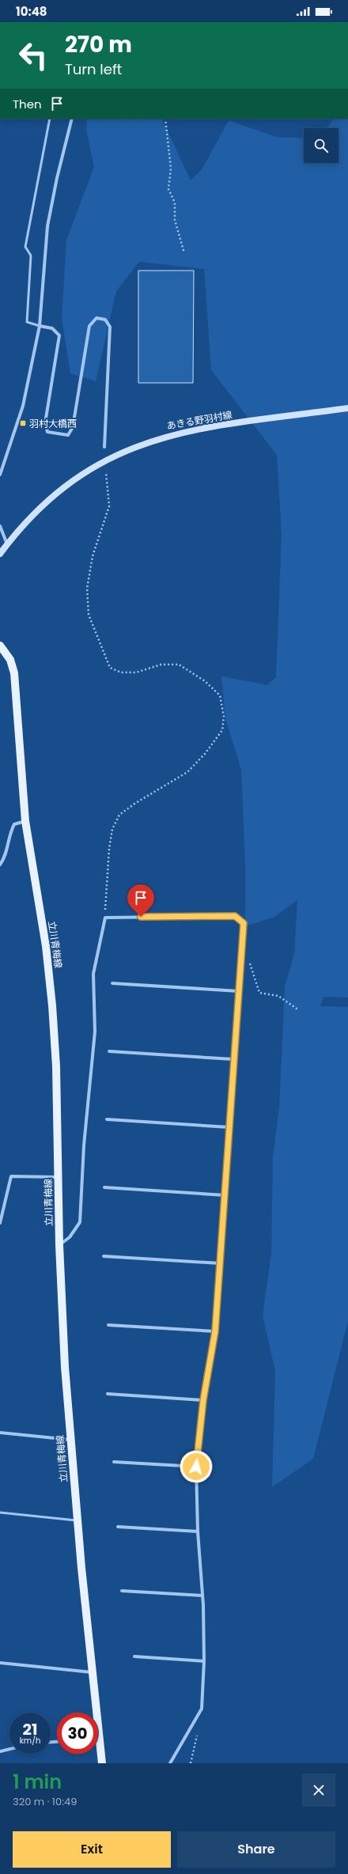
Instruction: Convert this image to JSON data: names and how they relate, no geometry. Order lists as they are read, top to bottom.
{
  "streets": {
    "main road": ["あきる野羽村線", "立川青梅線"]
  },
  "places": {
    "transit": ["羽村大橋西"]
  },
  "page": {
    "status": "10:48",
    "turn": ["270 m", "Turn left"],
    "then": "Then",
    "speed": "21 km/h",
    "limit": "30",
    "heading": ["1 min", "320 m · 10:49"],
    "buttons": ["Exit", "Share"]
  }
}
